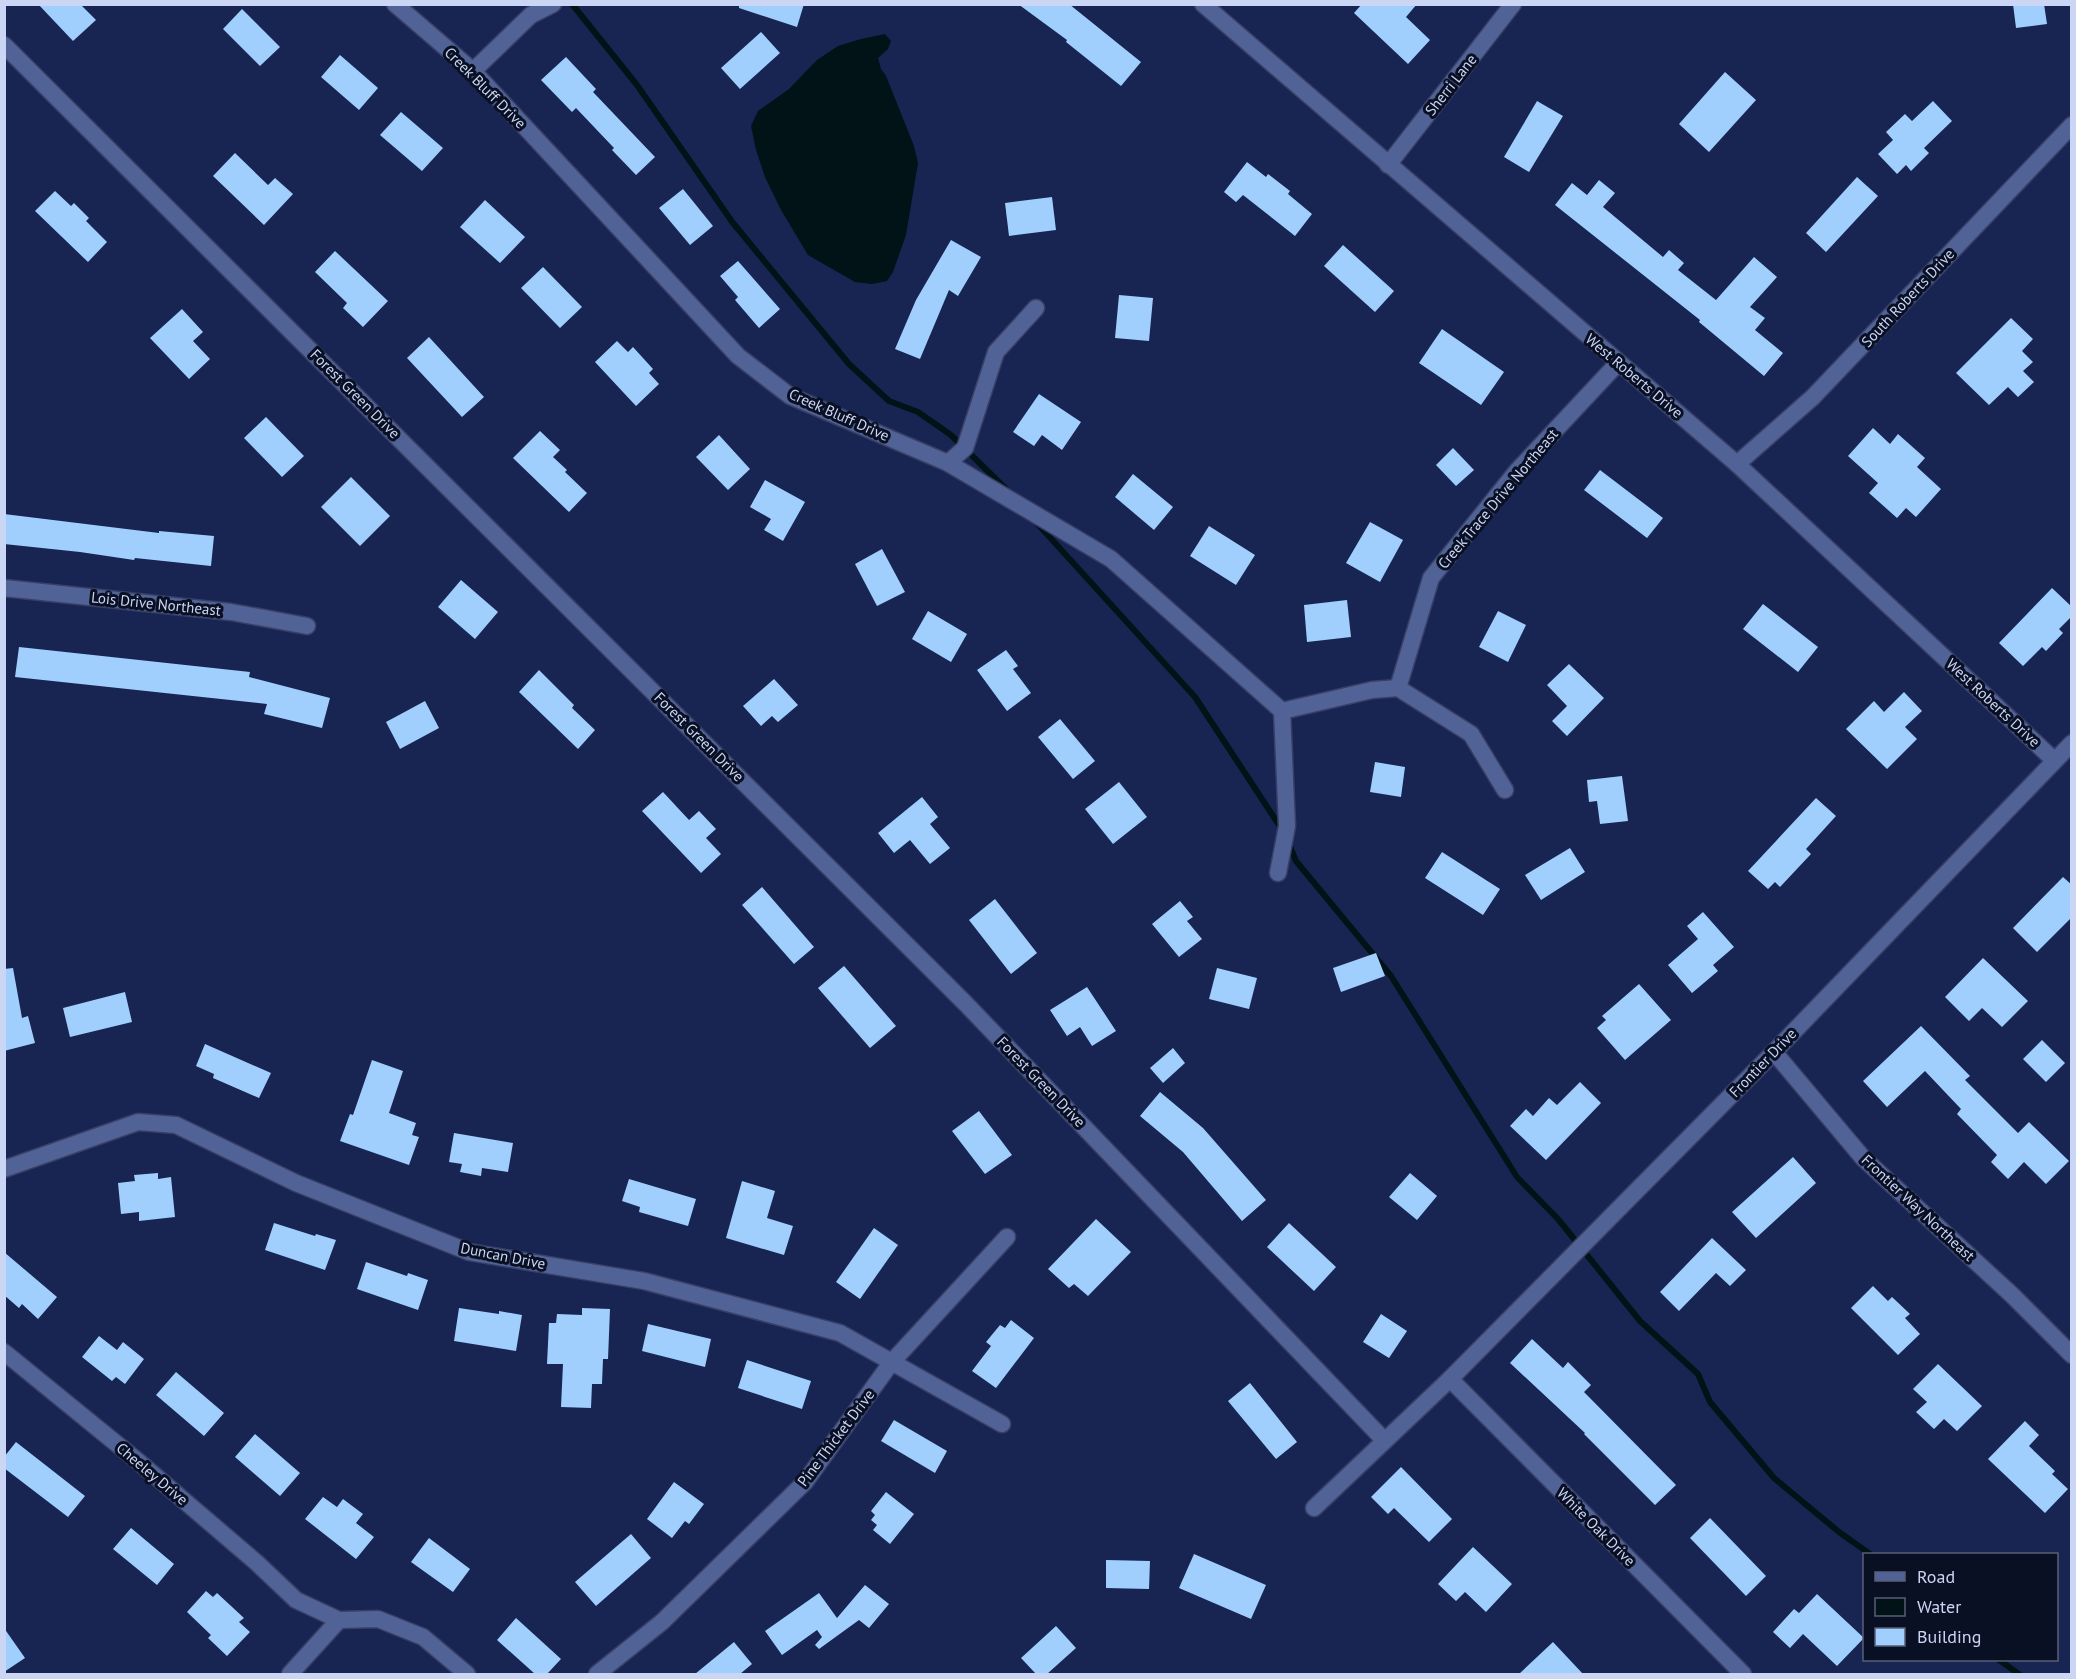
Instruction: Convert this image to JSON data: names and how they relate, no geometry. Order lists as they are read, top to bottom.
{
  "streets": {
    "street": [
      "Sherri Lane",
      "Creek Bluff Drive",
      "South Roberts Drive",
      "West Roberts Drive",
      "Forest Green Drive",
      "Creek Trace Drive Northeast",
      "Lois Drive Northeast",
      "Frontier Drive",
      "Frontier Way Northeast",
      "Duncan Drive",
      "Pine Thicket Drive",
      "Cheeley Drive",
      "White Oak Drive"
    ]
  },
  "crossings": [
    ["Sherri Lane", "West Roberts Drive"],
    ["South Roberts Drive", "West Roberts Drive"],
    ["West Roberts Drive", "Creek Trace Drive Northeast"],
    ["West Roberts Drive", "Frontier Drive"],
    ["Forest Green Drive", "Frontier Drive"],
    ["Frontier Drive", "Frontier Way Northeast"],
    ["Frontier Drive", "White Oak Drive"],
    ["Duncan Drive", "Pine Thicket Drive"]
  ],
  "legend": ["Road", "Water", "Building"]
}
